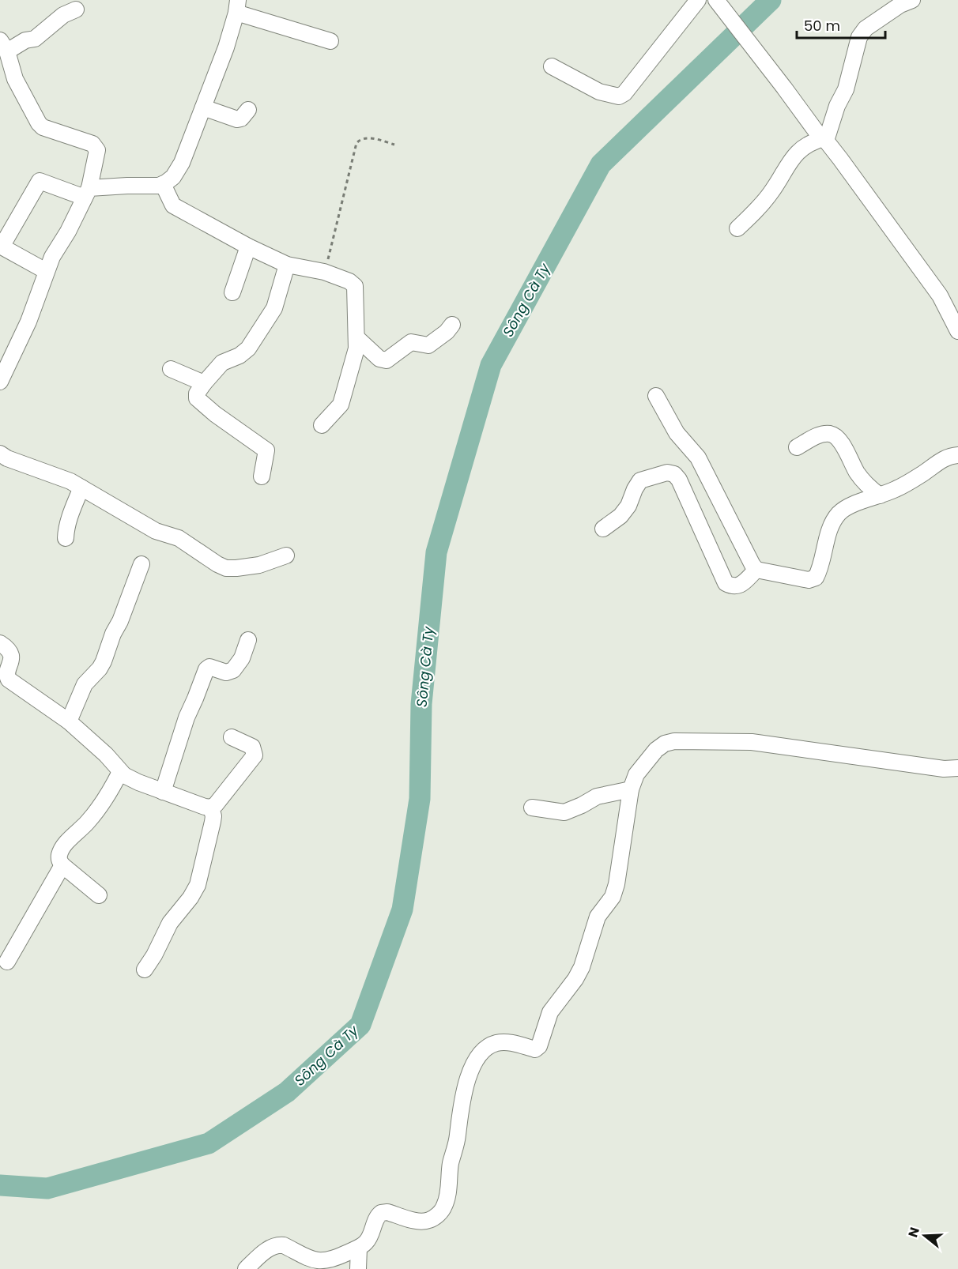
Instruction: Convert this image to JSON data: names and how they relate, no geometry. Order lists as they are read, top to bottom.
{
  "water": ["Sông Cà Ty"],
  "scale_bar": "50 m",
  "north": "left"
}
